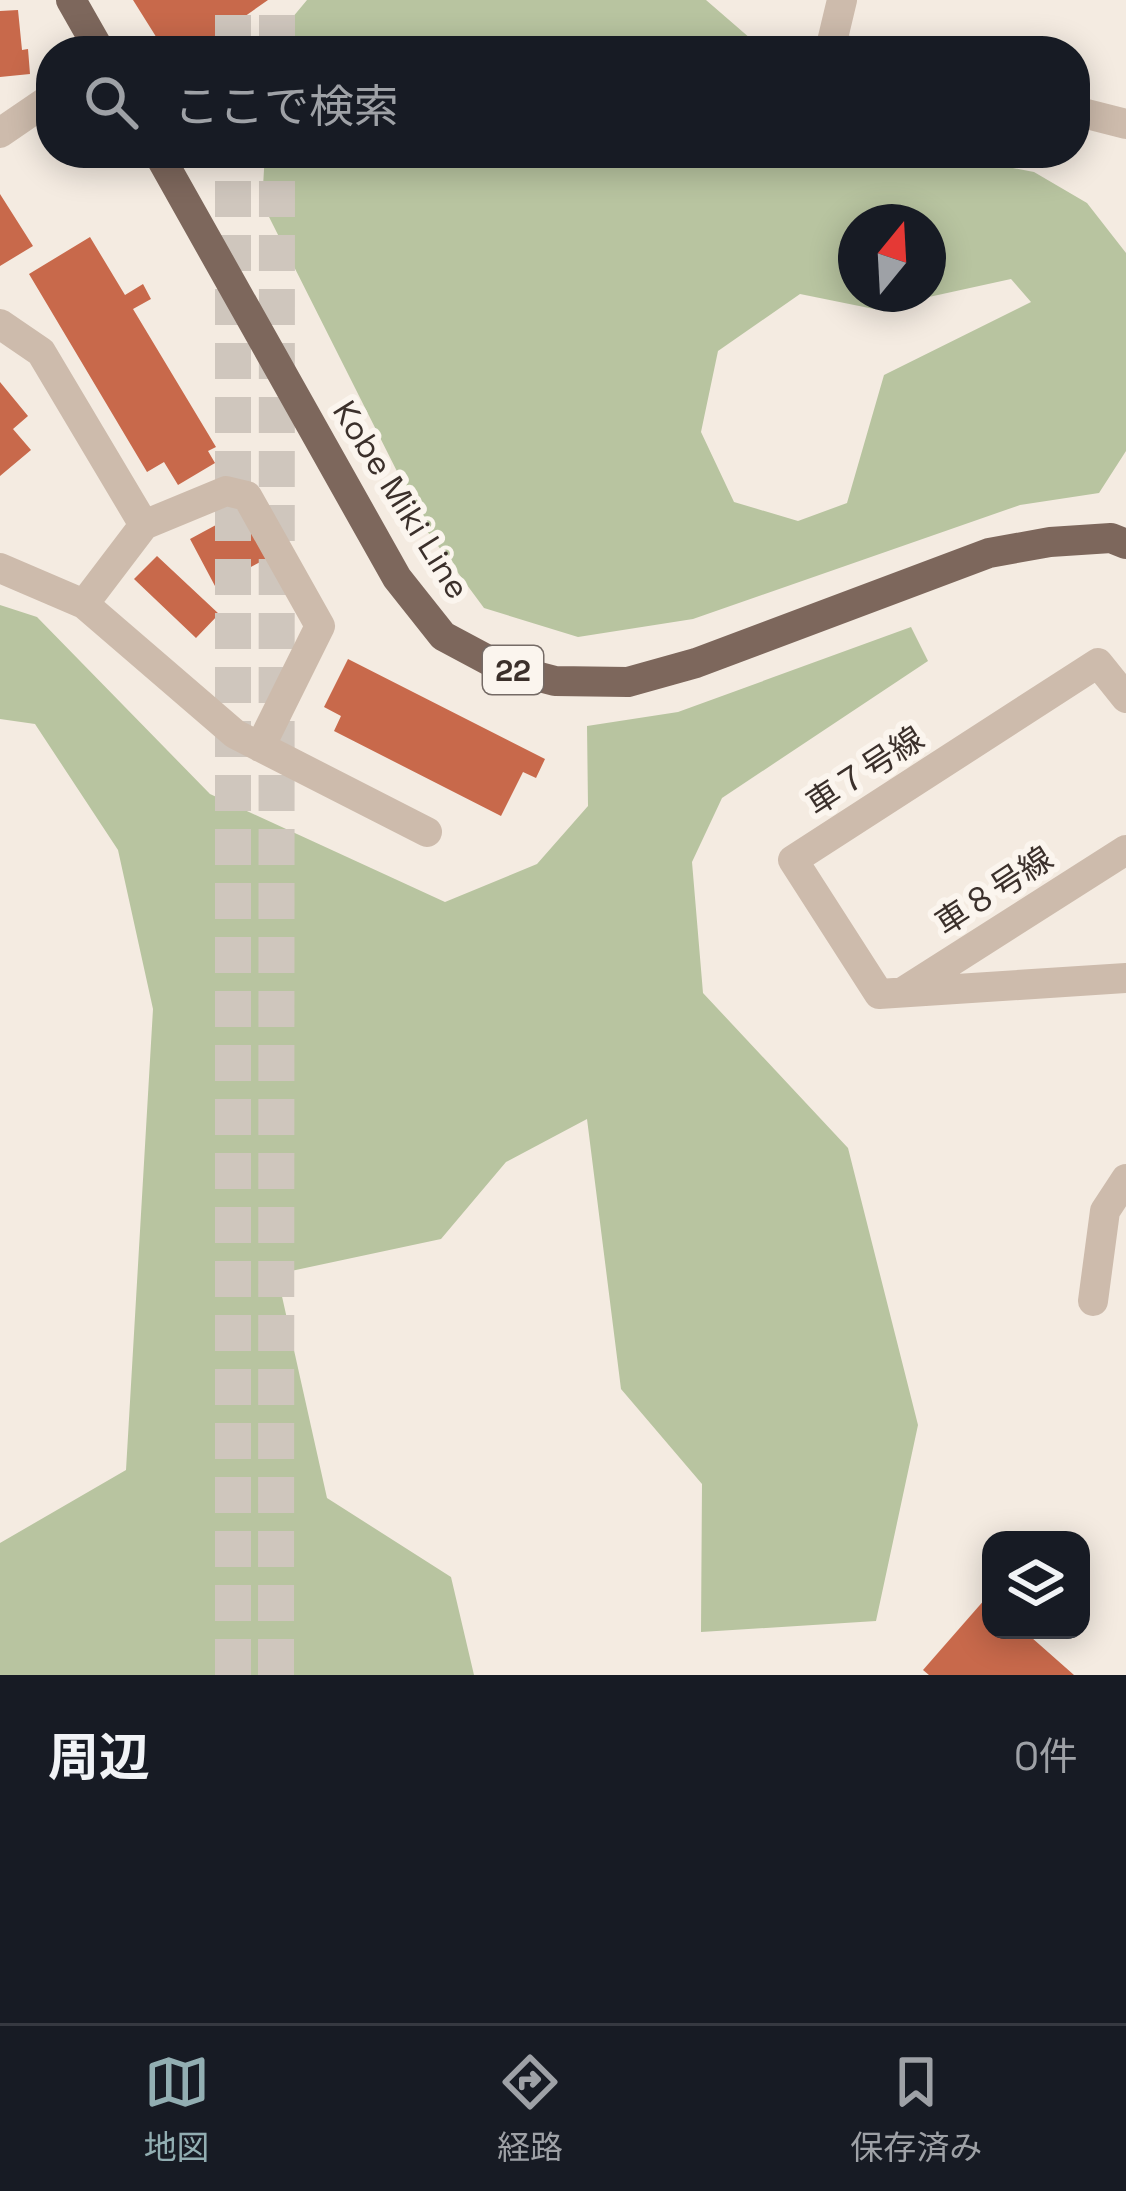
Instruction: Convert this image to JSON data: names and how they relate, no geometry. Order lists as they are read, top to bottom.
{
  "streets": {
    "main road": ["Kobe Miki Line", "22"],
    "street": ["車７号線", "車８号線"]
  },
  "crossings": [
    ["車７号線", "車８号線"]
  ],
  "north": "top",
  "page": {
    "search": "ここで検索",
    "heading": ["周辺", "0件"],
    "nav": ["地図", "経路", "保存済み"]
  }
}
